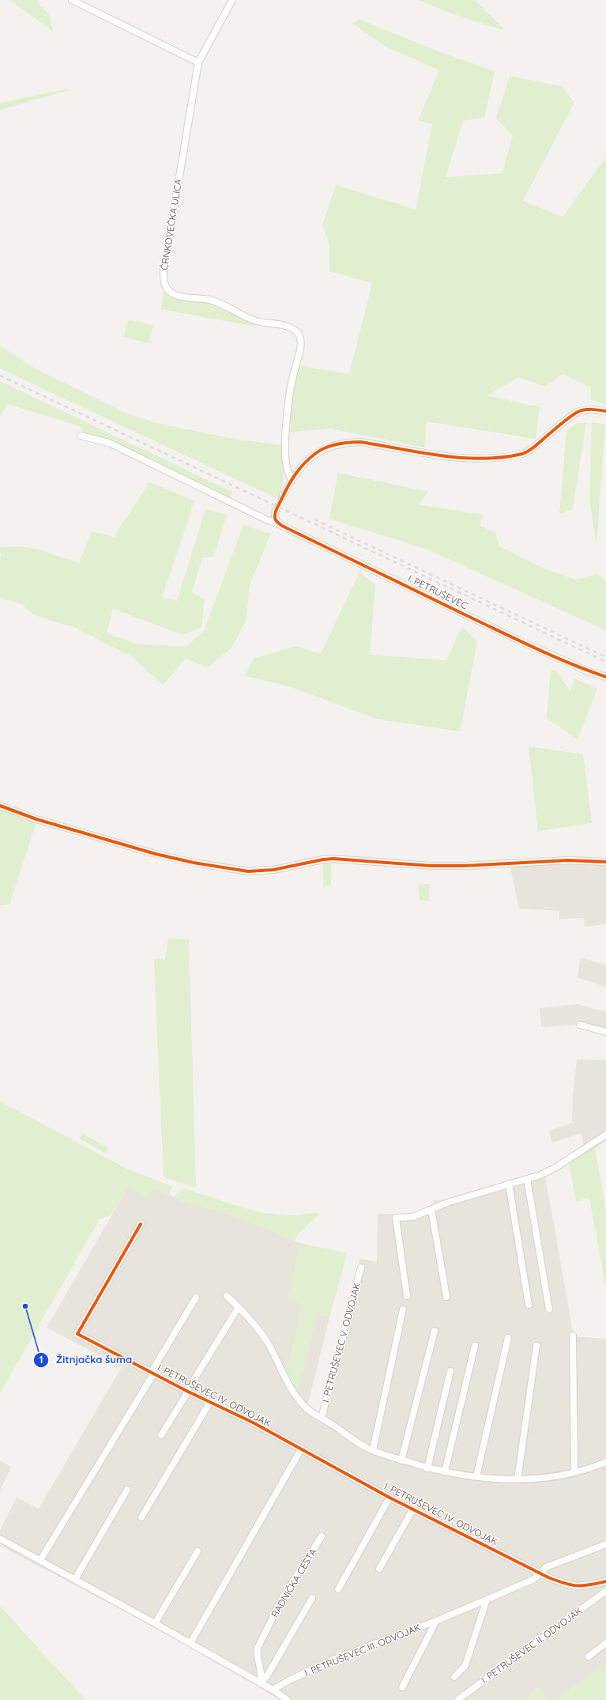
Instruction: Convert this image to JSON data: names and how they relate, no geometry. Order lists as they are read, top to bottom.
{
  "streets": {
    "street": [
      "ČRNKOVEČKA ULICA",
      "I. PETRUŠEVEC",
      "I. PETRUŠEVEC V. ODVOJAK",
      "I. PETRUŠEVEC IV. ODVOJAK",
      "RADNIČKA CESTA",
      "I. PETRUŠEVEC II. ODVOJAK",
      "I. PETRUŠEVEC III. ODVOJAK"
    ]
  },
  "crossings": [
    ["I. PETRUŠEVEC V. ODVOJAK", "I. PETRUŠEVEC IV. ODVOJAK"],
    ["I. PETRUŠEVEC IV. ODVOJAK", "I. PETRUŠEVEC III. ODVOJAK"]
  ],
  "places": ["Žitnjačka šuma"]
}
